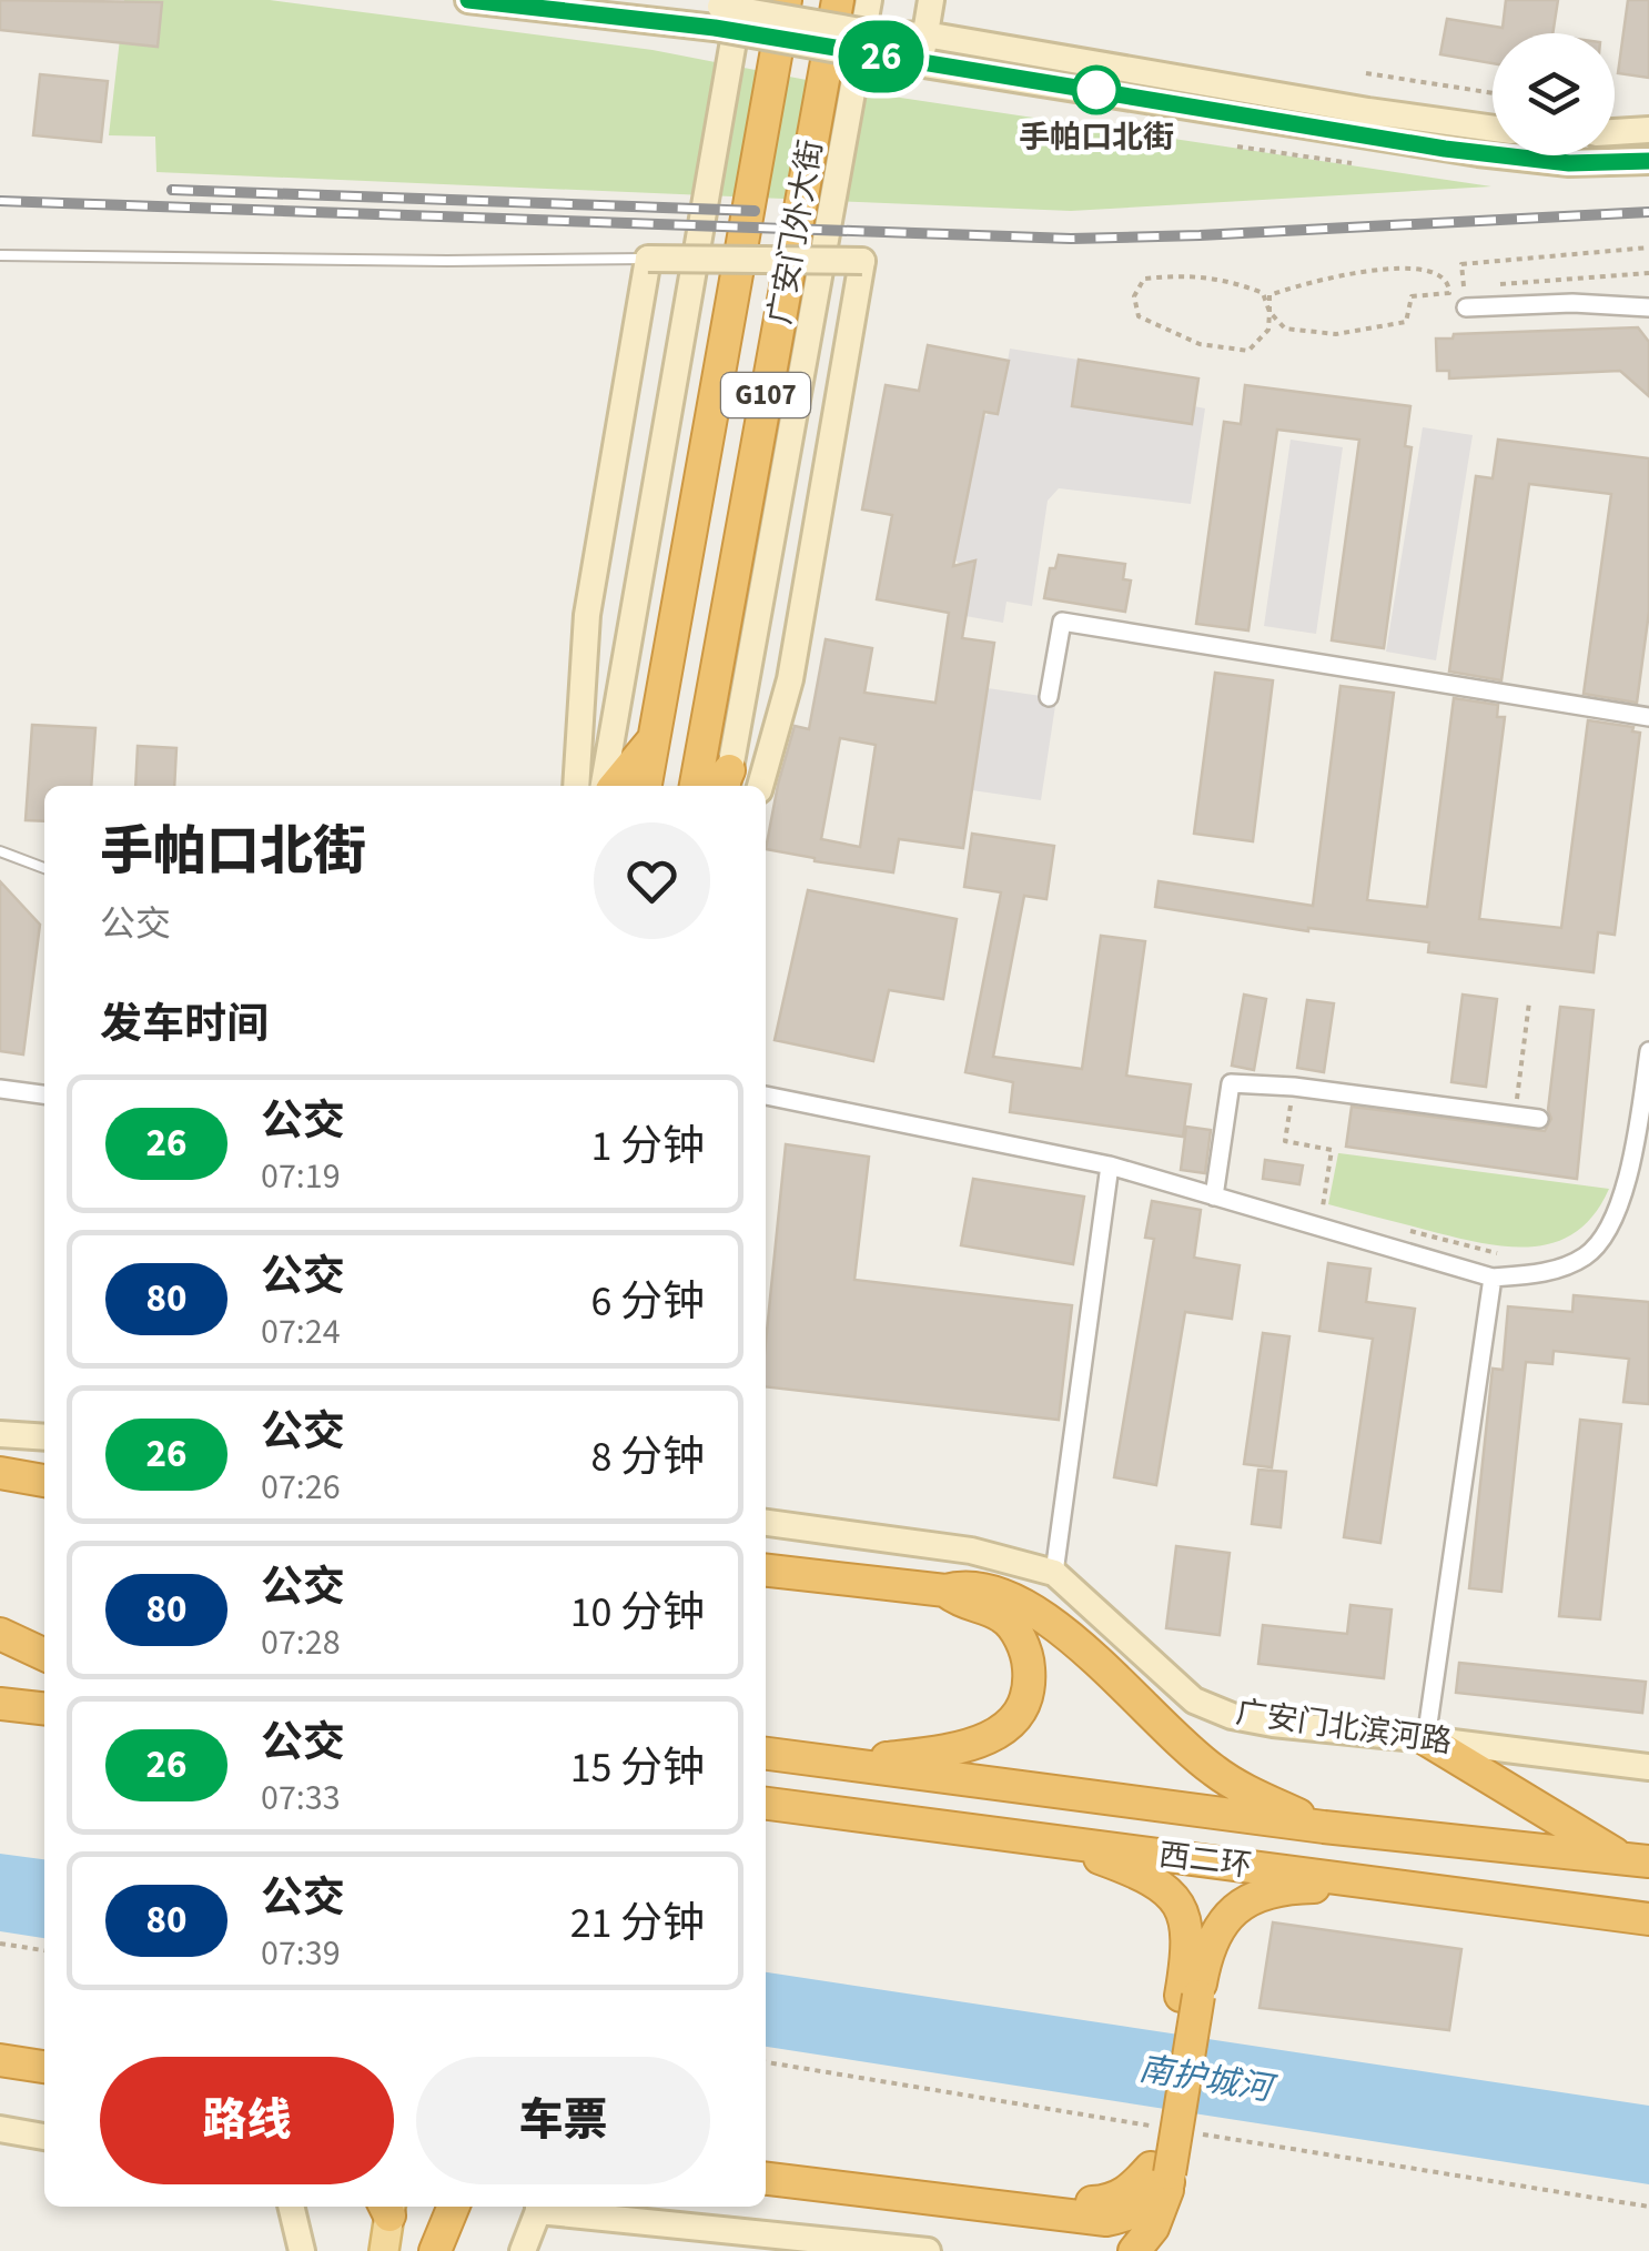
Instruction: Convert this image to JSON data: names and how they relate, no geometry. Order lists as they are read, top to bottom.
{
  "streets": {
    "highway": ["广安门外大街", "G107", "西二环"],
    "street": ["广安门北滨河路"]
  },
  "water": ["南护城河"],
  "places": ["手帕口北街"],
  "lines": ["bus line 26"],
  "page": {
    "on_map": "26",
    "heading": [
      ["手帕口北街", "公交"],
      "发车时间"
    ],
    "list": [
      {
        "mark": "26",
        "name": "公交",
        "note": "07:19",
        "value": "1 分钟"
      },
      {
        "mark": "80",
        "name": "公交",
        "note": "07:24",
        "value": "6 分钟"
      },
      {
        "mark": "26",
        "name": "公交",
        "note": "07:26",
        "value": "8 分钟"
      },
      {
        "mark": "80",
        "name": "公交",
        "note": "07:28",
        "value": "10 分钟"
      },
      {
        "mark": "26",
        "name": "公交",
        "note": "07:33",
        "value": "15 分钟"
      },
      {
        "mark": "80",
        "name": "公交",
        "note": "07:39",
        "value": "21 分钟"
      }
    ],
    "buttons": ["路线", "车票"]
  }
}
